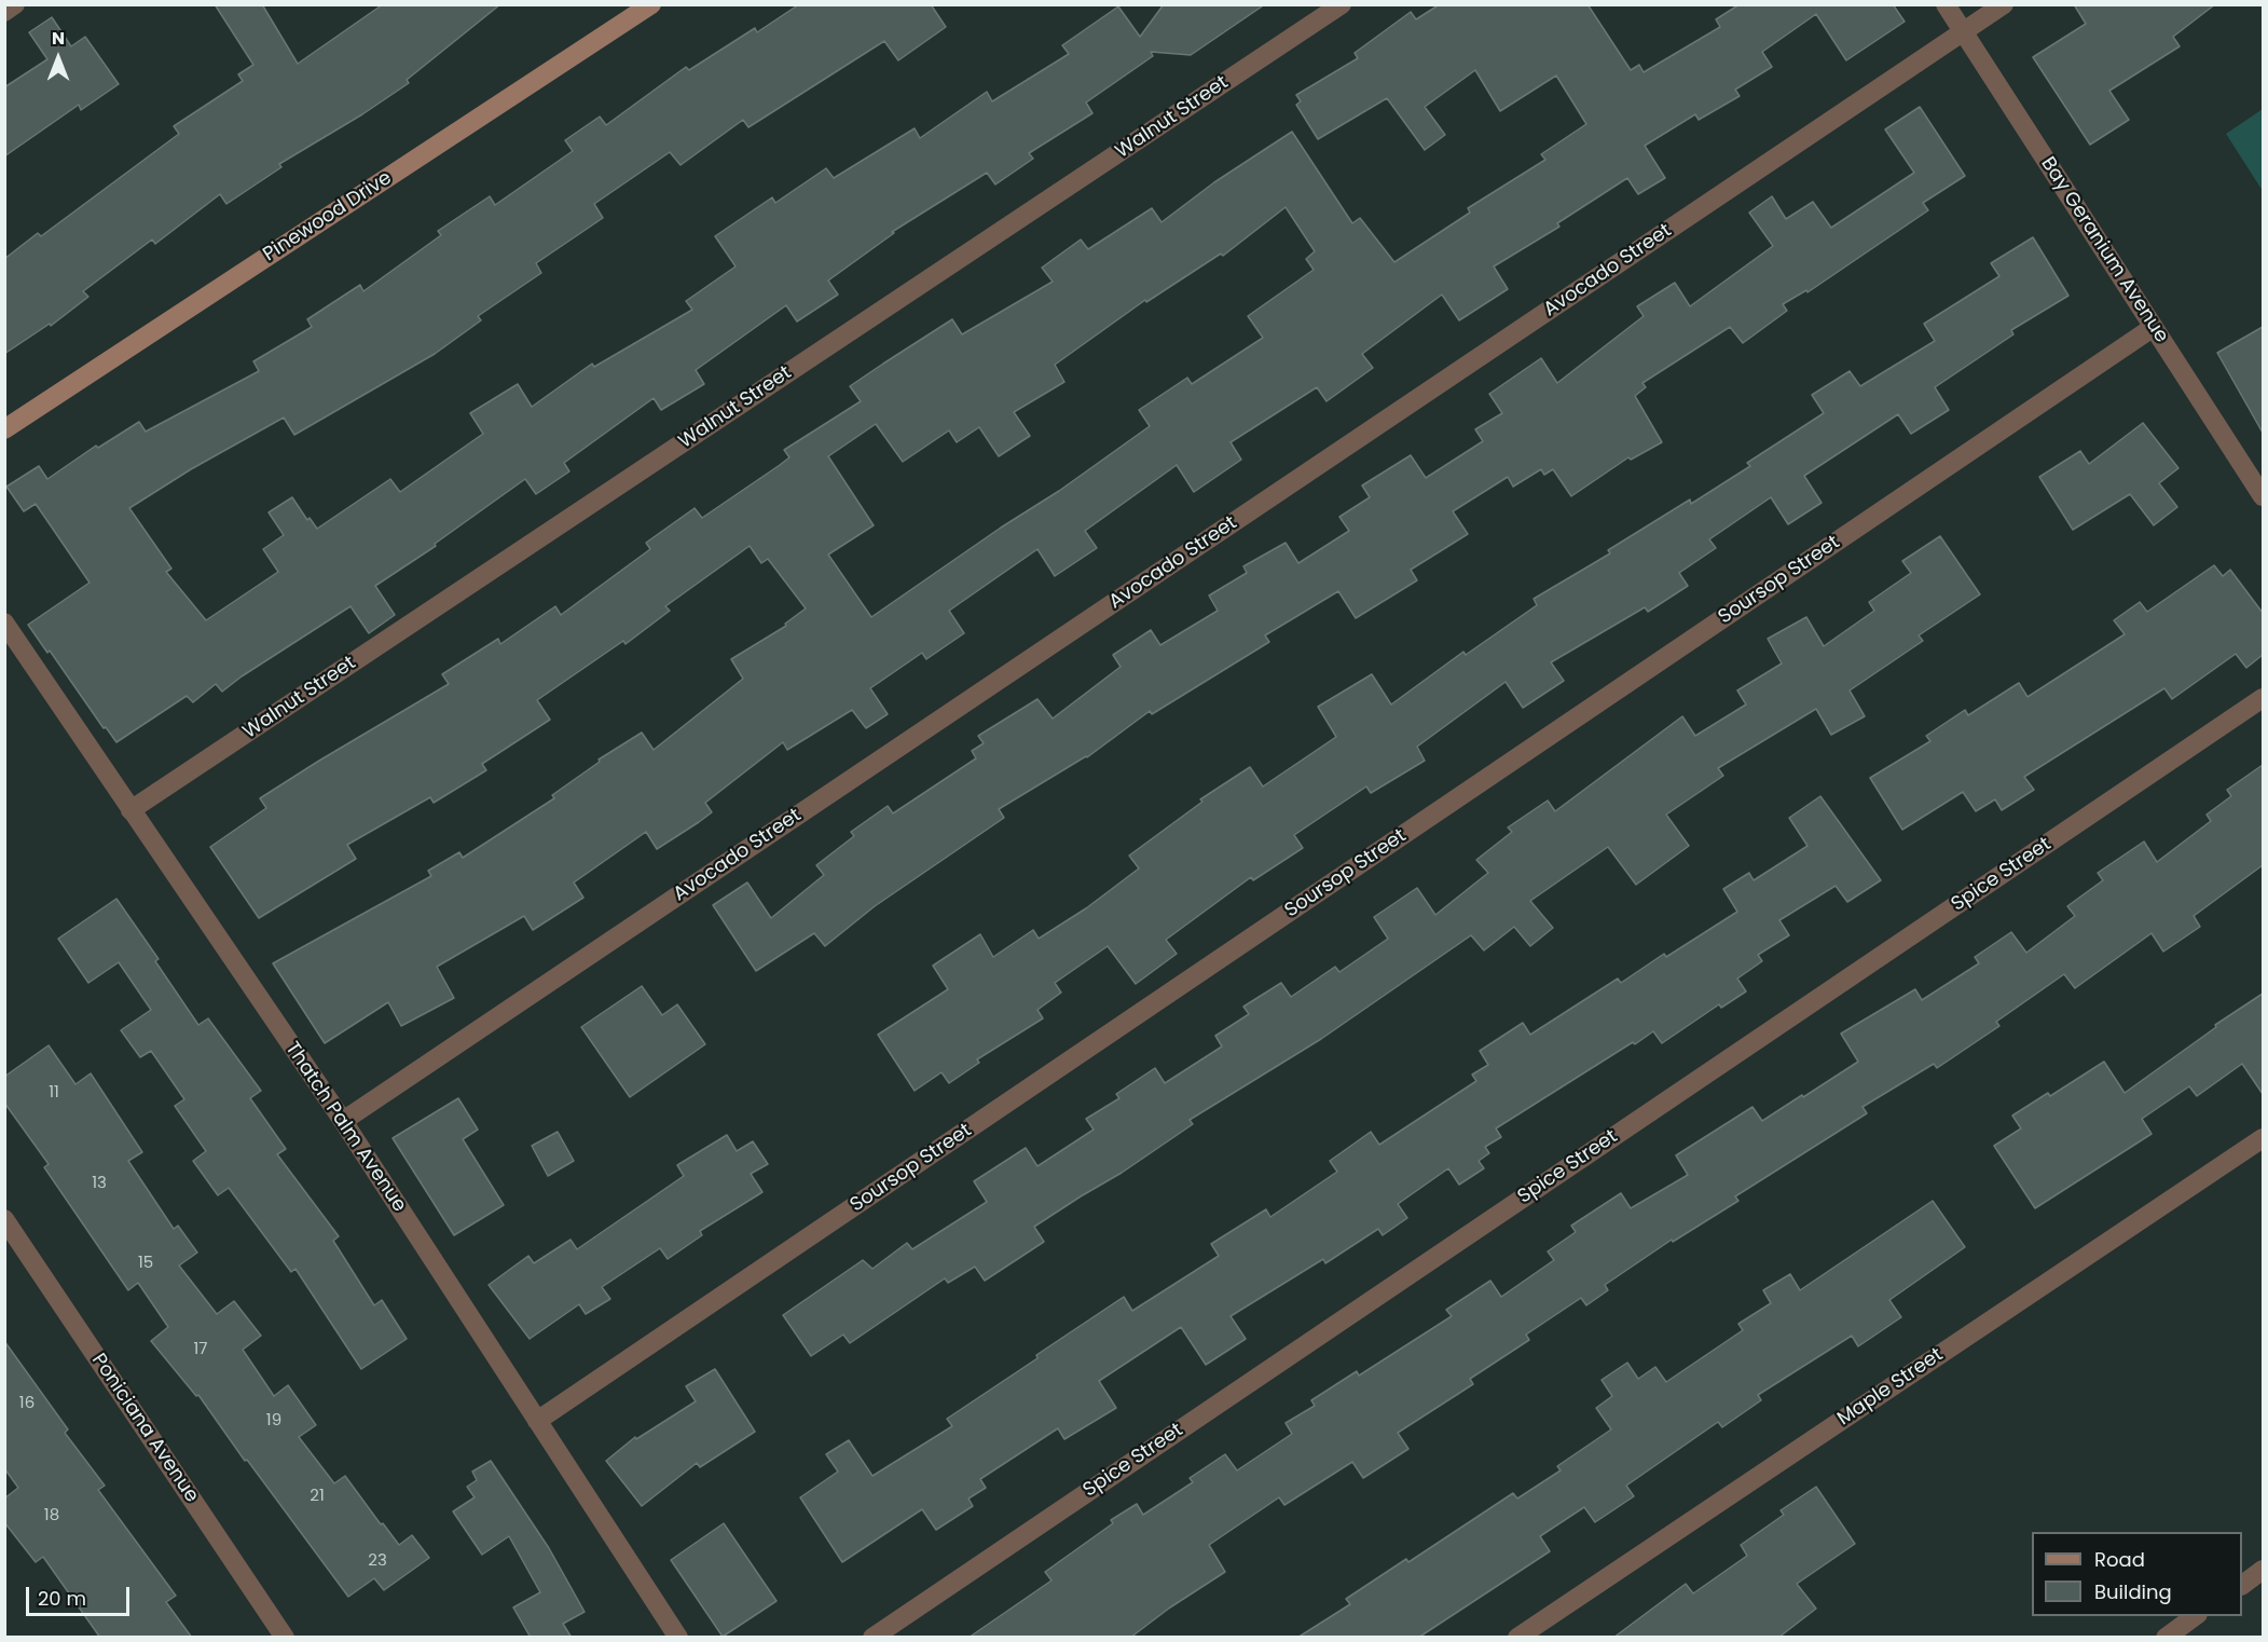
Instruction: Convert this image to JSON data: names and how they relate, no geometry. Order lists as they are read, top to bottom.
{
  "streets": {
    "main road": ["Pinewood Drive"],
    "street": [
      "Walnut Street",
      "Bay Geranium Avenue",
      "Avocado Street",
      "Soursop Street",
      "Spice Street",
      "Thatch Palm Avenue",
      "Maple Street",
      "Poniciana Avenue"
    ]
  },
  "crossings": [
    ["Walnut Street", "Thatch Palm Avenue"],
    ["Bay Geranium Avenue", "Avocado Street"],
    ["Bay Geranium Avenue", "Soursop Street"],
    ["Avocado Street", "Thatch Palm Avenue"],
    ["Soursop Street", "Thatch Palm Avenue"]
  ],
  "house_numbers": [
    "11",
    "13",
    "15",
    "17",
    "16",
    "19",
    "21",
    "18",
    "23"
  ],
  "legend": ["Road", "Building"],
  "scale_bar": "20 m",
  "north": "top"
}
